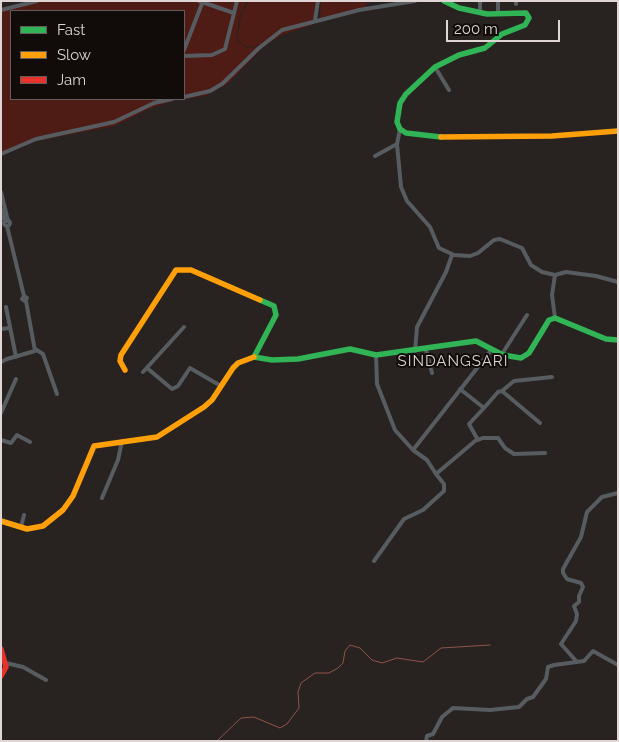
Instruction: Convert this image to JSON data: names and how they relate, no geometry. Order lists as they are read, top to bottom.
{
  "districts": ["SINDANGSARI"],
  "legend": ["Fast", "Slow", "Jam"],
  "scale_bar": "200 m"
}
